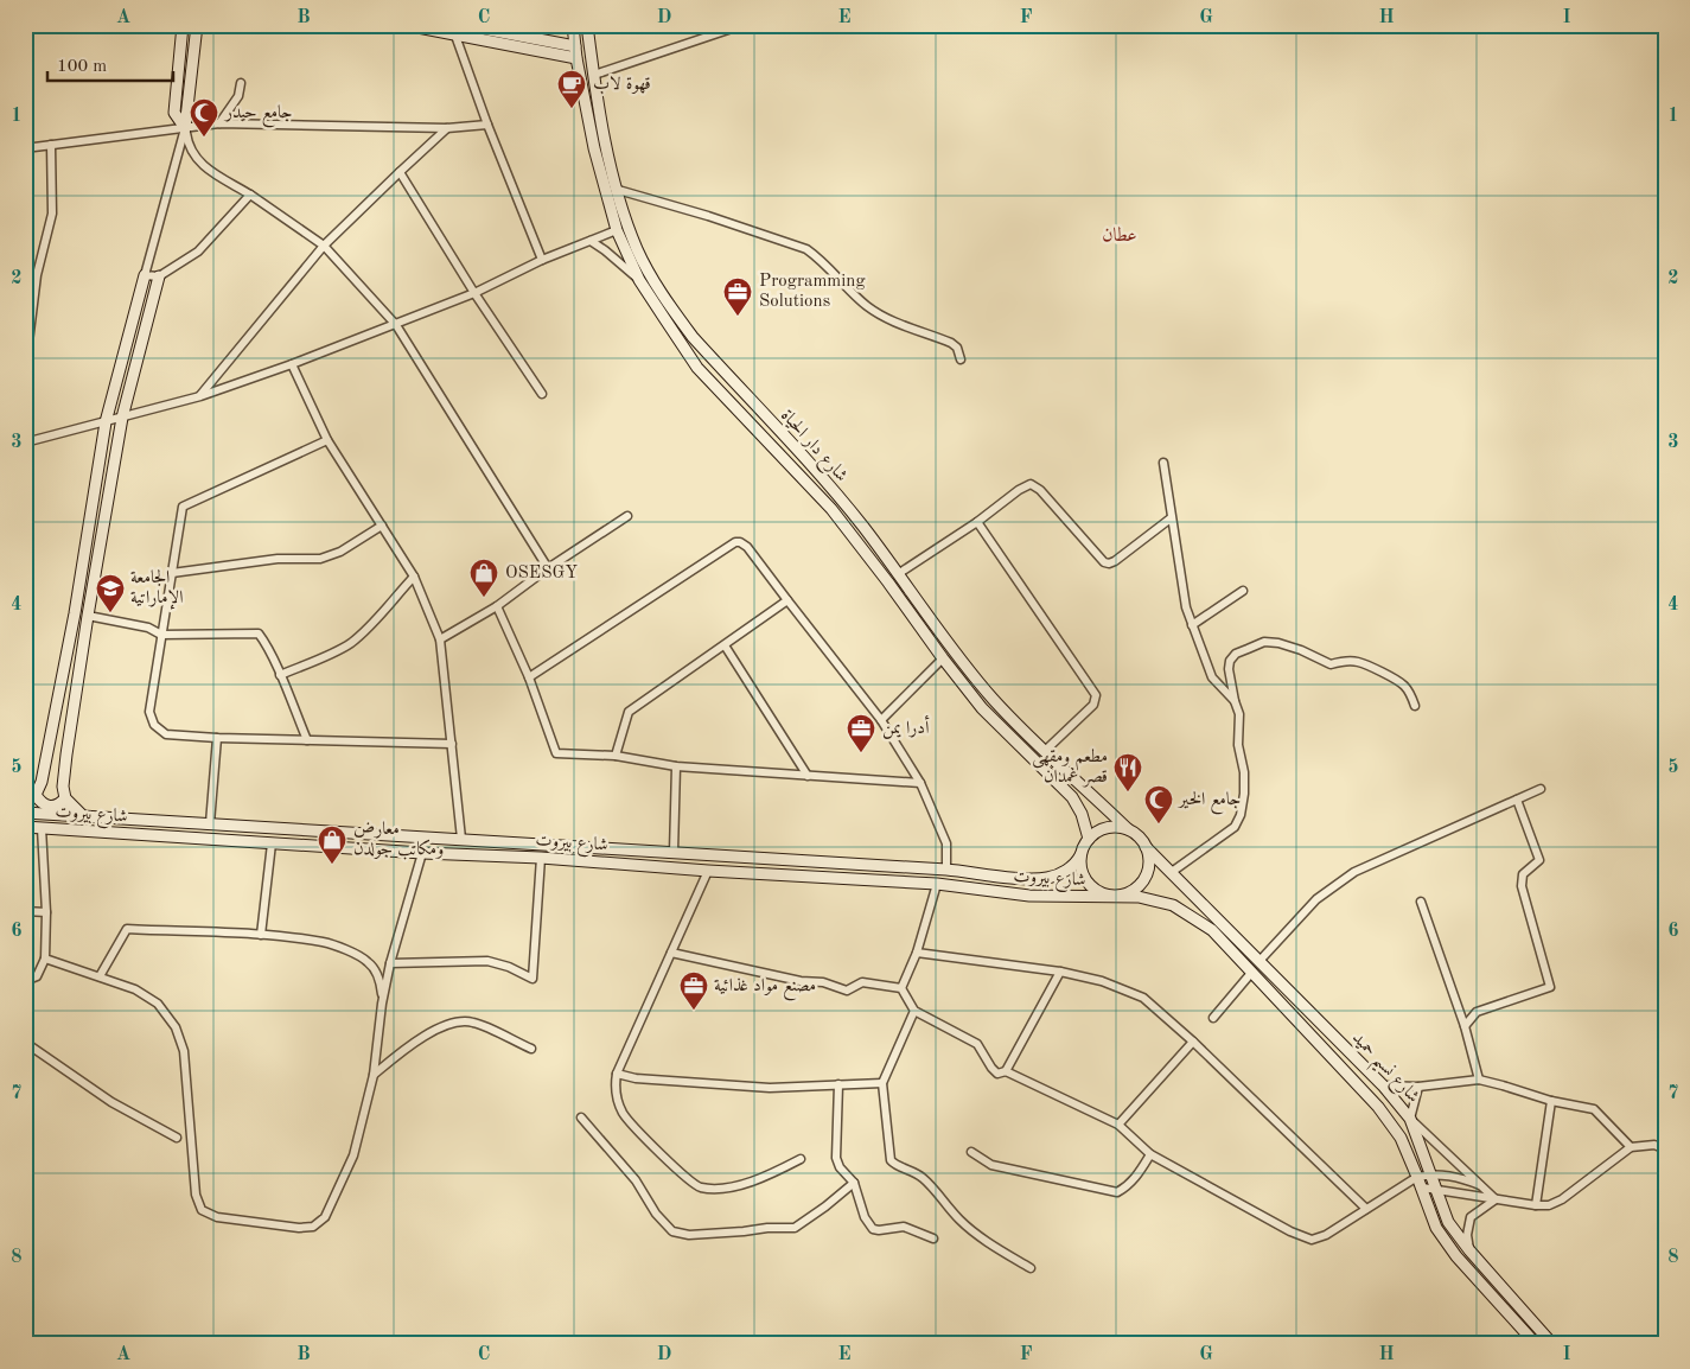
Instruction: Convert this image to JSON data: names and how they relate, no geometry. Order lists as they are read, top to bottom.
{
  "streets": {
    "main road": ["شارع دار الحياة", "شارع بيروت", "شارع نسيم حميد"]
  },
  "crossings": [
    ["شارع دار الحياة", "شارع بيروت"],
    ["شارع دار الحياة", "شارع نسيم حميد"],
    ["شارع بيروت", "شارع نسيم حميد"]
  ],
  "districts": ["عطان"],
  "places": {
    "cafe": ["قهوة لاب"],
    "mosque": ["جامع حيدر", "جامع الخير"],
    "office": ["Programming Solutions", "أدرا يمن", "مصنع مواد غذائية"],
    "shop": ["OSESGY", "معارض ومكاتب جولدن"],
    "school or university": ["الجامعة الإماراتية"],
    "restaurant": ["مطعم ومقهى قصر غمدان"]
  },
  "scale_bar": "100 m",
  "grid": {
    "columns": [
      "A",
      "B",
      "C",
      "D",
      "E",
      "F",
      "G",
      "H",
      "I"
    ],
    "rows": [
      "1",
      "2",
      "3",
      "4",
      "5",
      "6",
      "7",
      "8"
    ]
  }
}
